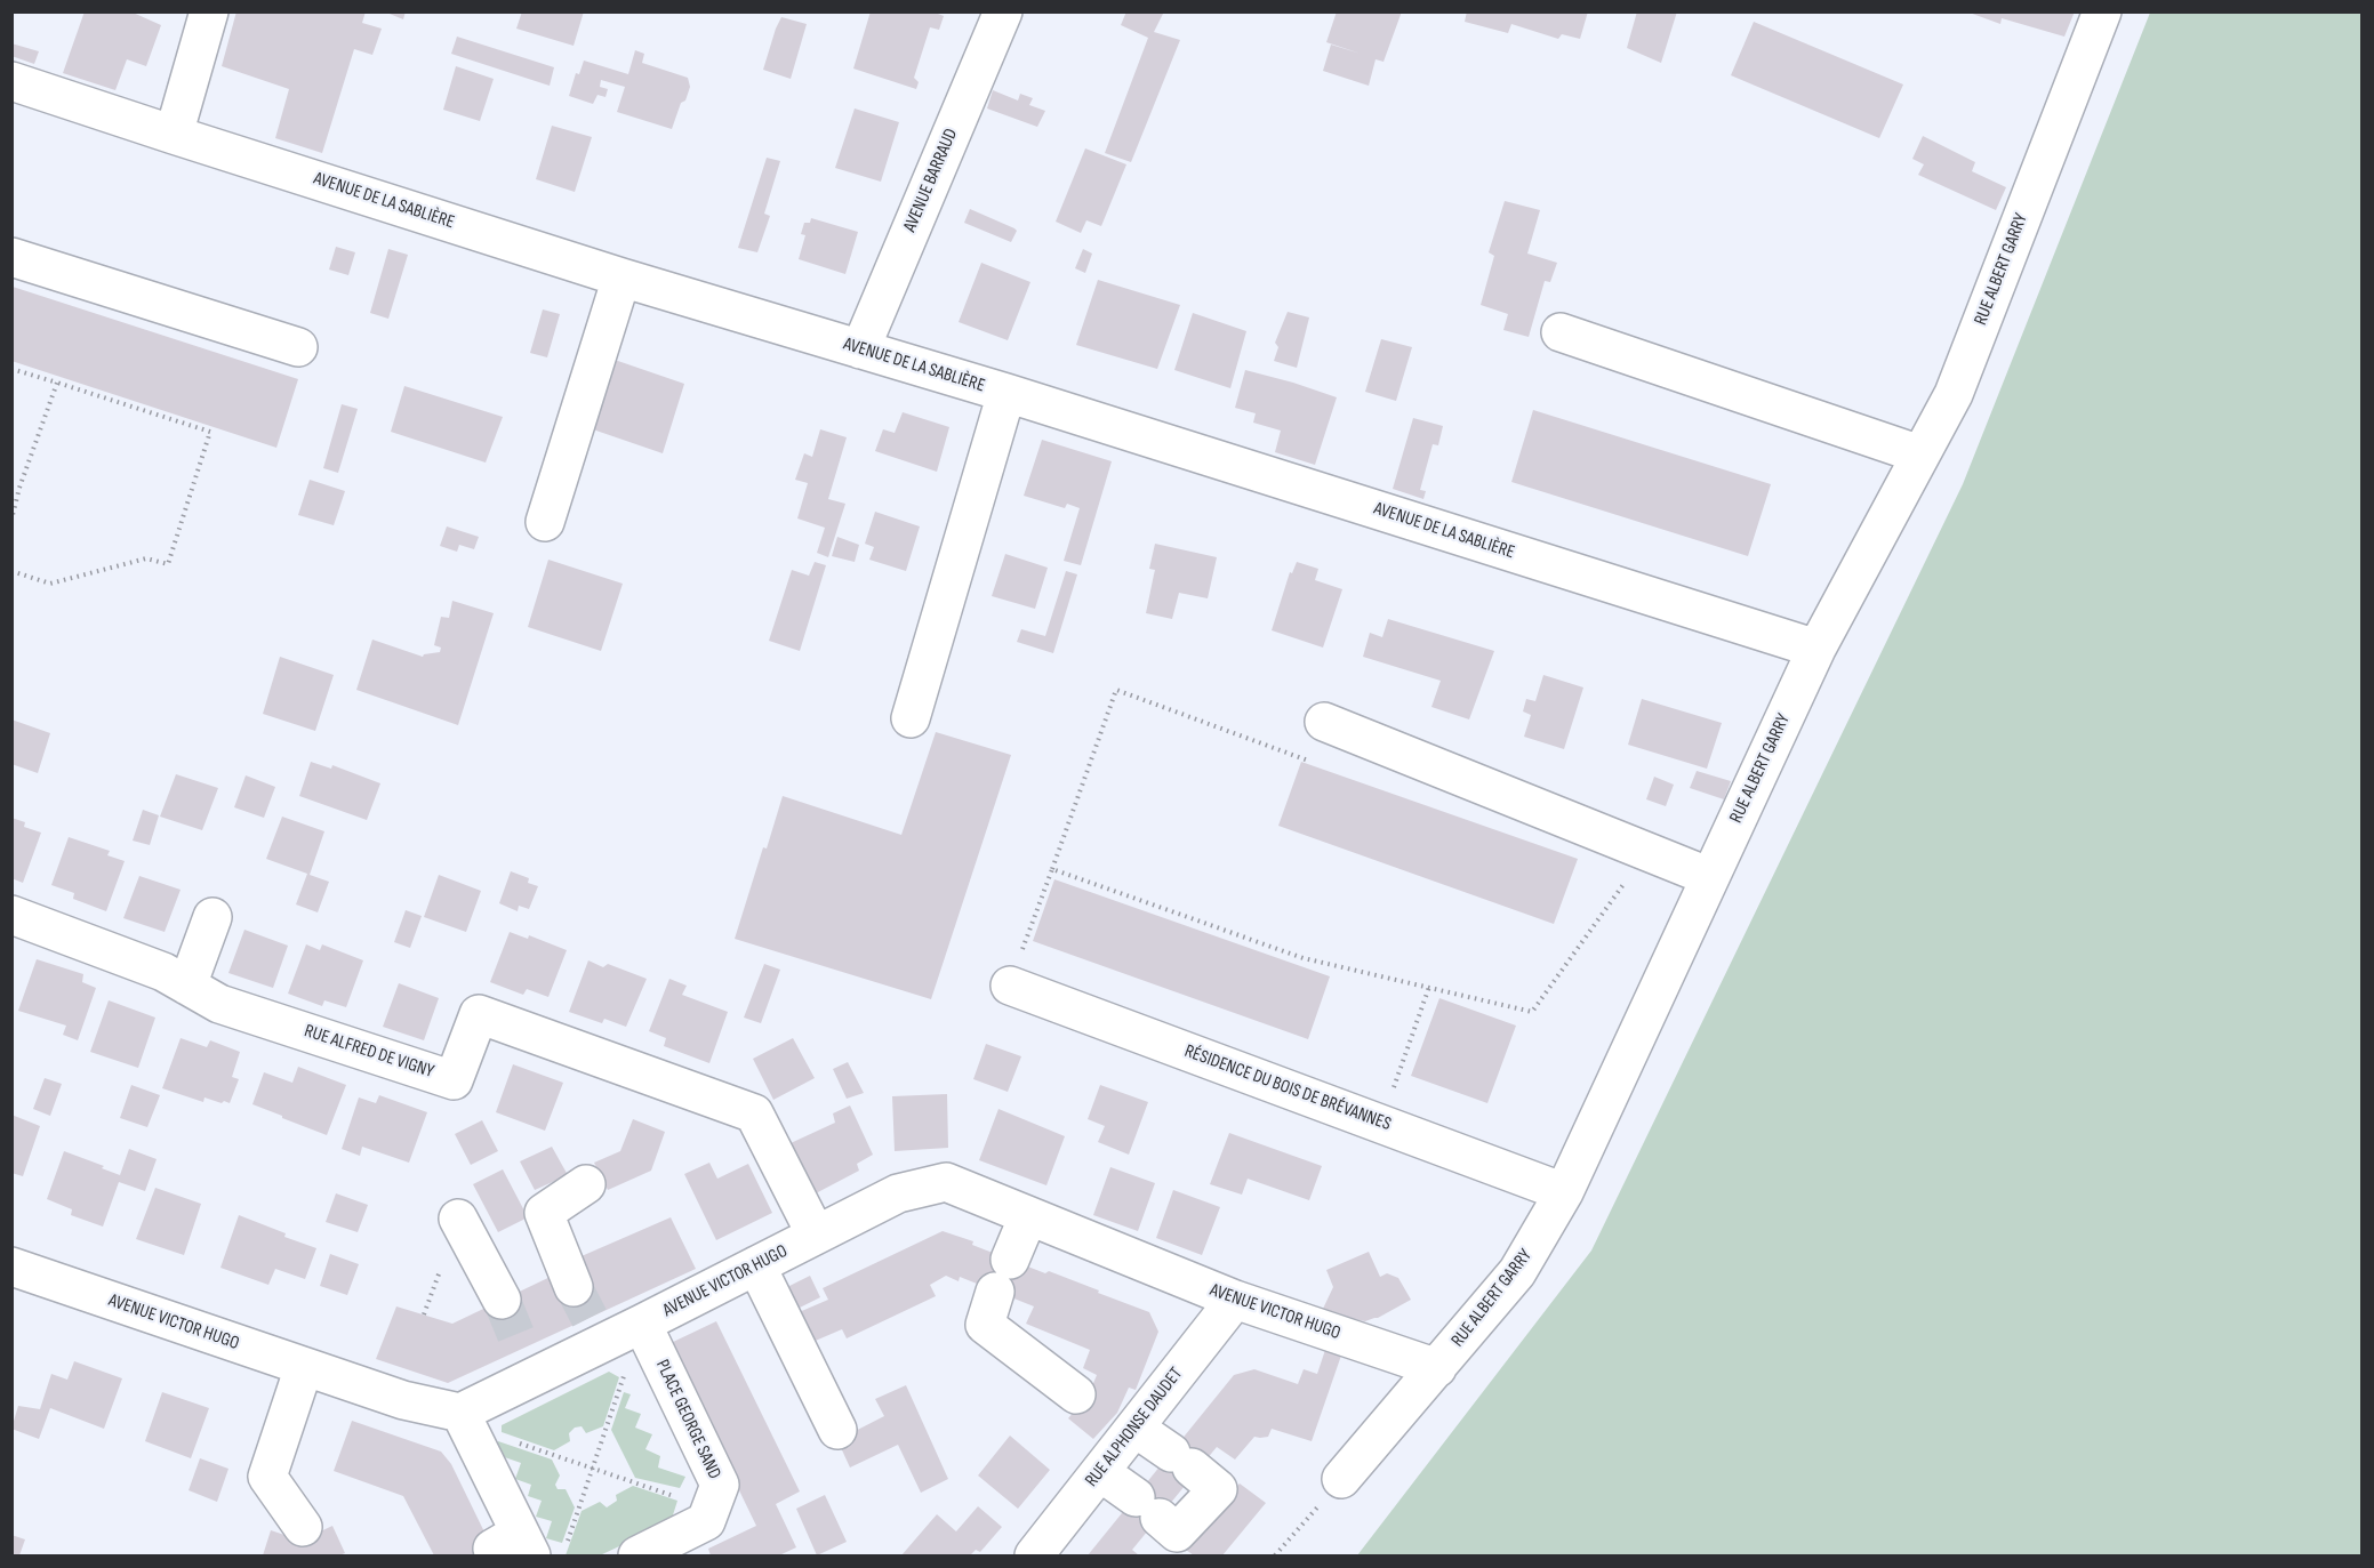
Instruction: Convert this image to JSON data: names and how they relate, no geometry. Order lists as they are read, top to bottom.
{
  "streets": {
    "street": [
      "AVENUE BARRAUD",
      "AVENUE DE LA SABLIÈRE",
      "RUE ALBERT GARRY",
      "RUE ALFRED DE VIGNY",
      "RÉSIDENCE DU BOIS DE BRÉVANNES",
      "AVENUE VICTOR HUGO",
      "PLACE GEORGE SAND",
      "RUE ALPHONSE DAUDET"
    ]
  },
  "crossings": [
    ["AVENUE BARRAUD", "AVENUE DE LA SABLIÈRE"],
    ["AVENUE DE LA SABLIÈRE", "RUE ALBERT GARRY"],
    ["RUE ALBERT GARRY", "RÉSIDENCE DU BOIS DE BRÉVANNES"],
    ["RUE ALBERT GARRY", "AVENUE VICTOR HUGO"],
    ["RUE ALFRED DE VIGNY", "AVENUE VICTOR HUGO"],
    ["AVENUE VICTOR HUGO", "PLACE GEORGE SAND"],
    ["AVENUE VICTOR HUGO", "RUE ALPHONSE DAUDET"]
  ]
}
